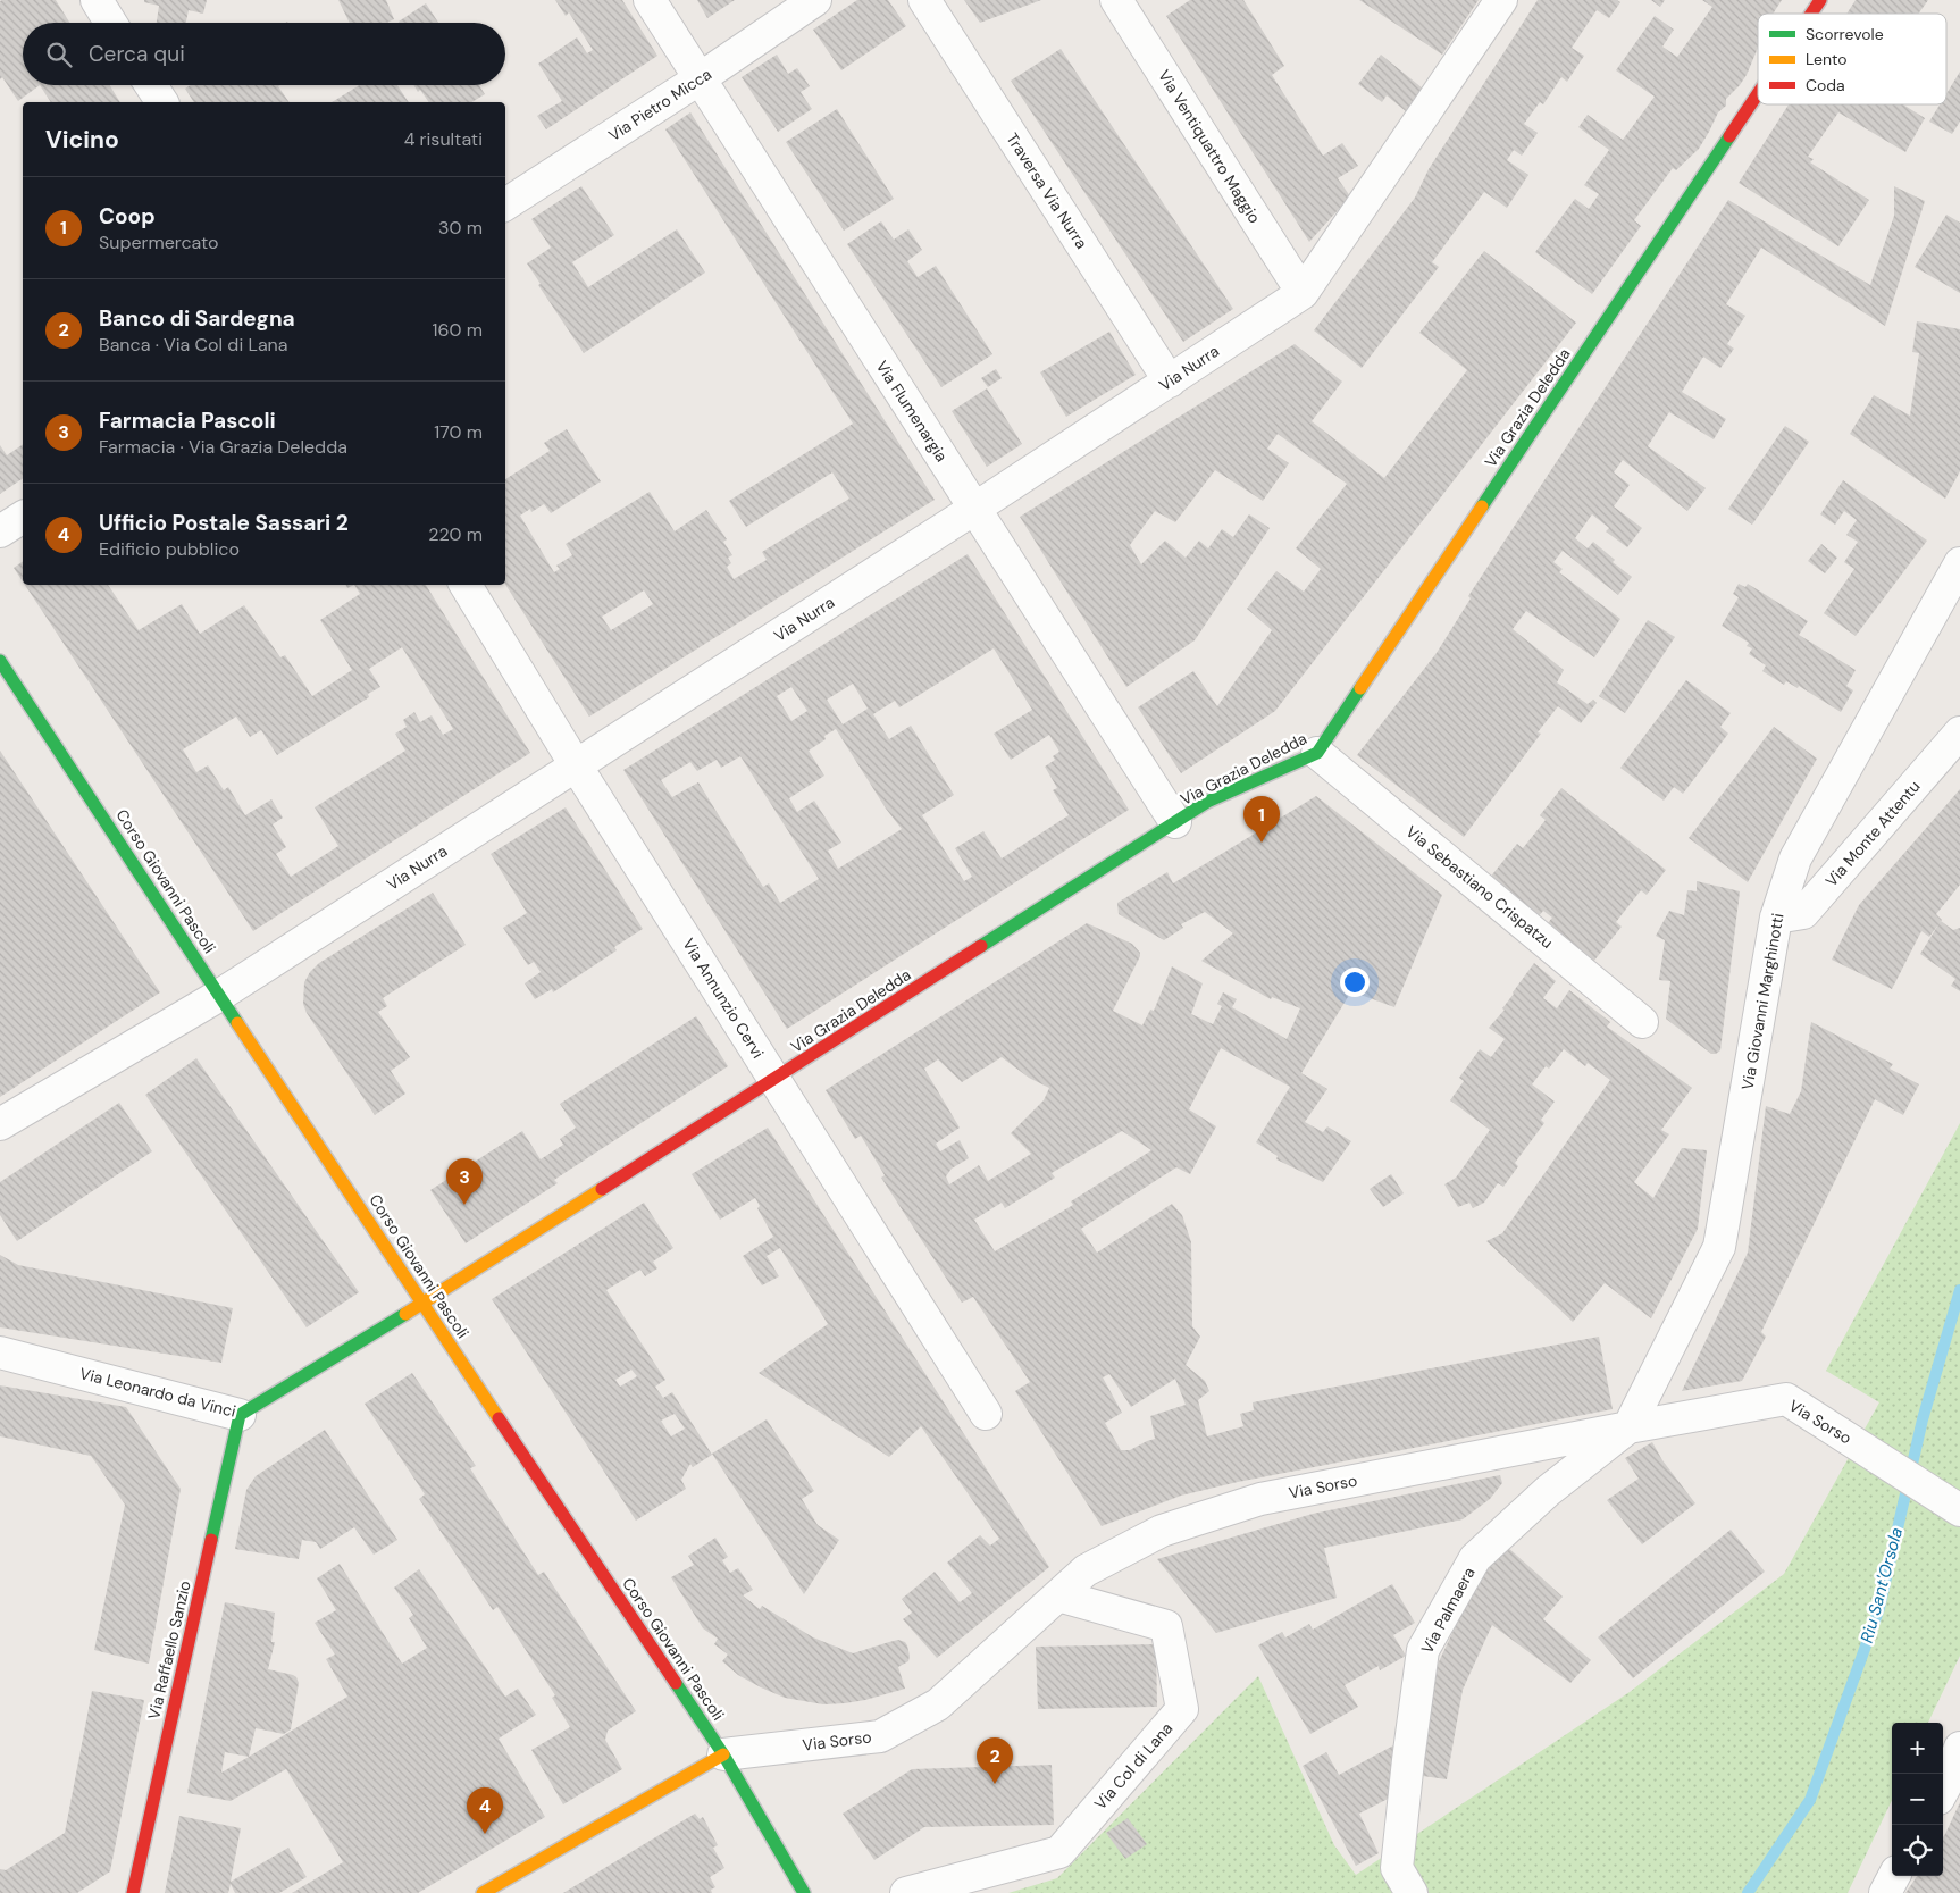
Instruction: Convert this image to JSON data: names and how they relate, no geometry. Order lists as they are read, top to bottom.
{
  "streets": {
    "street": [
      "Via Pietro Micca",
      "Via Ventiquattro Maggio",
      "Traversa Via Nurra",
      "Via Nurra",
      "Via Grazia Deledda",
      "Via Flumenargia",
      "Via Monte Attentu",
      "Corso Giovanni Pascoli",
      "Via Sebastiano Crispatzu",
      "Via Annunzio Cervi",
      "Via Giovanni Marghinotti",
      "Via Leonardo da Vinci",
      "Via Sorso",
      "Via Palmaera",
      "Via Raffaello Sanzio",
      "Via Col di Lana"
    ]
  },
  "crossings": [
    ["Via Pietro Micca", "Via Flumenargia"],
    ["Via Ventiquattro Maggio", "Via Nurra"],
    ["Traversa Via Nurra", "Via Nurra"],
    ["Via Nurra", "Via Flumenargia"],
    ["Via Nurra", "Corso Giovanni Pascoli"],
    ["Via Nurra", "Via Annunzio Cervi"],
    ["Via Grazia Deledda", "Via Flumenargia"],
    ["Via Grazia Deledda", "Corso Giovanni Pascoli"],
    ["Via Grazia Deledda", "Via Sebastiano Crispatzu"],
    ["Via Grazia Deledda", "Via Annunzio Cervi"],
    ["Via Grazia Deledda", "Via Leonardo da Vinci"],
    ["Via Monte Attentu", "Via Giovanni Marghinotti"],
    ["Corso Giovanni Pascoli", "Via Leonardo da Vinci"],
    ["Corso Giovanni Pascoli", "Via Sorso"],
    ["Via Giovanni Marghinotti", "Via Sorso"],
    ["Via Giovanni Marghinotti", "Via Palmaera"],
    ["Via Leonardo da Vinci", "Via Raffaello Sanzio"],
    ["Via Sorso", "Via Palmaera"],
    ["Via Sorso", "Via Col di Lana"]
  ],
  "water": ["Riu Sant'Orsola"],
  "legend": ["Scorrevole", "Lento", "Coda"],
  "page": {
    "search": "Cerca qui",
    "heading": ["Vicino", "4 risultati"],
    "list": [
      {
        "mark": "1",
        "name": "Coop",
        "note": "Supermercato",
        "value": "30 m"
      },
      {
        "mark": "2",
        "name": "Banco di Sardegna",
        "note": "Banca · Via Col di Lana",
        "value": "160 m"
      },
      {
        "mark": "3",
        "name": "Farmacia Pascoli",
        "note": "Farmacia · Via Grazia Deledda",
        "value": "170 m"
      },
      {
        "mark": "4",
        "name": "Ufficio Postale Sassari 2",
        "note": "Edificio pubblico",
        "value": "220 m"
      }
    ],
    "pins": [
      "1",
      "3",
      "2",
      "4"
    ],
    "map_buttons": ["+", "−"]
  }
}
